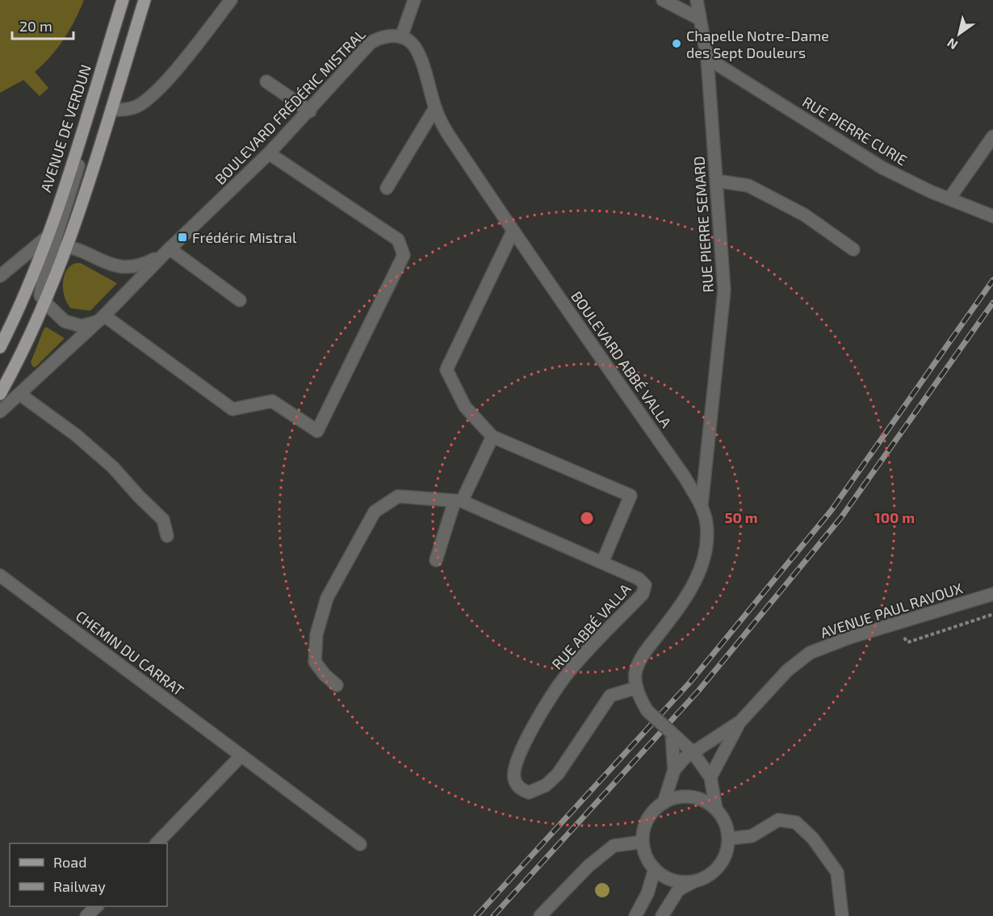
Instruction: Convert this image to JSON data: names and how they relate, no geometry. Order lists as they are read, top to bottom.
{
  "streets": {
    "main road": ["AVENUE DE VERDUN"],
    "street": [
      "BOULEVARD FRÉDÉRIC MISTRAL",
      "RUE PIERRE CURIE",
      "RUE PIERRE SEMARD",
      "BOULEVARD ABBÉ VALLA",
      "AVENUE PAUL RAVOUX",
      "RUE ABBÉ VALLA",
      "CHEMIN DU CARRAT"
    ]
  },
  "crossings": [
    ["BOULEVARD FRÉDÉRIC MISTRAL", "BOULEVARD ABBÉ VALLA"],
    ["RUE PIERRE CURIE", "RUE PIERRE SEMARD"],
    ["RUE PIERRE SEMARD", "BOULEVARD ABBÉ VALLA"],
    ["BOULEVARD ABBÉ VALLA", "RUE ABBÉ VALLA"]
  ],
  "places": {
    "other": ["Chapelle Notre-Dame des Sept Douleurs"],
    "transit": ["Frédéric Mistral"]
  },
  "legend": ["Road", "Railway"],
  "scale_bar": "20 m",
  "north": "bottom left",
  "rings": ["50 m", "100 m"]
}
